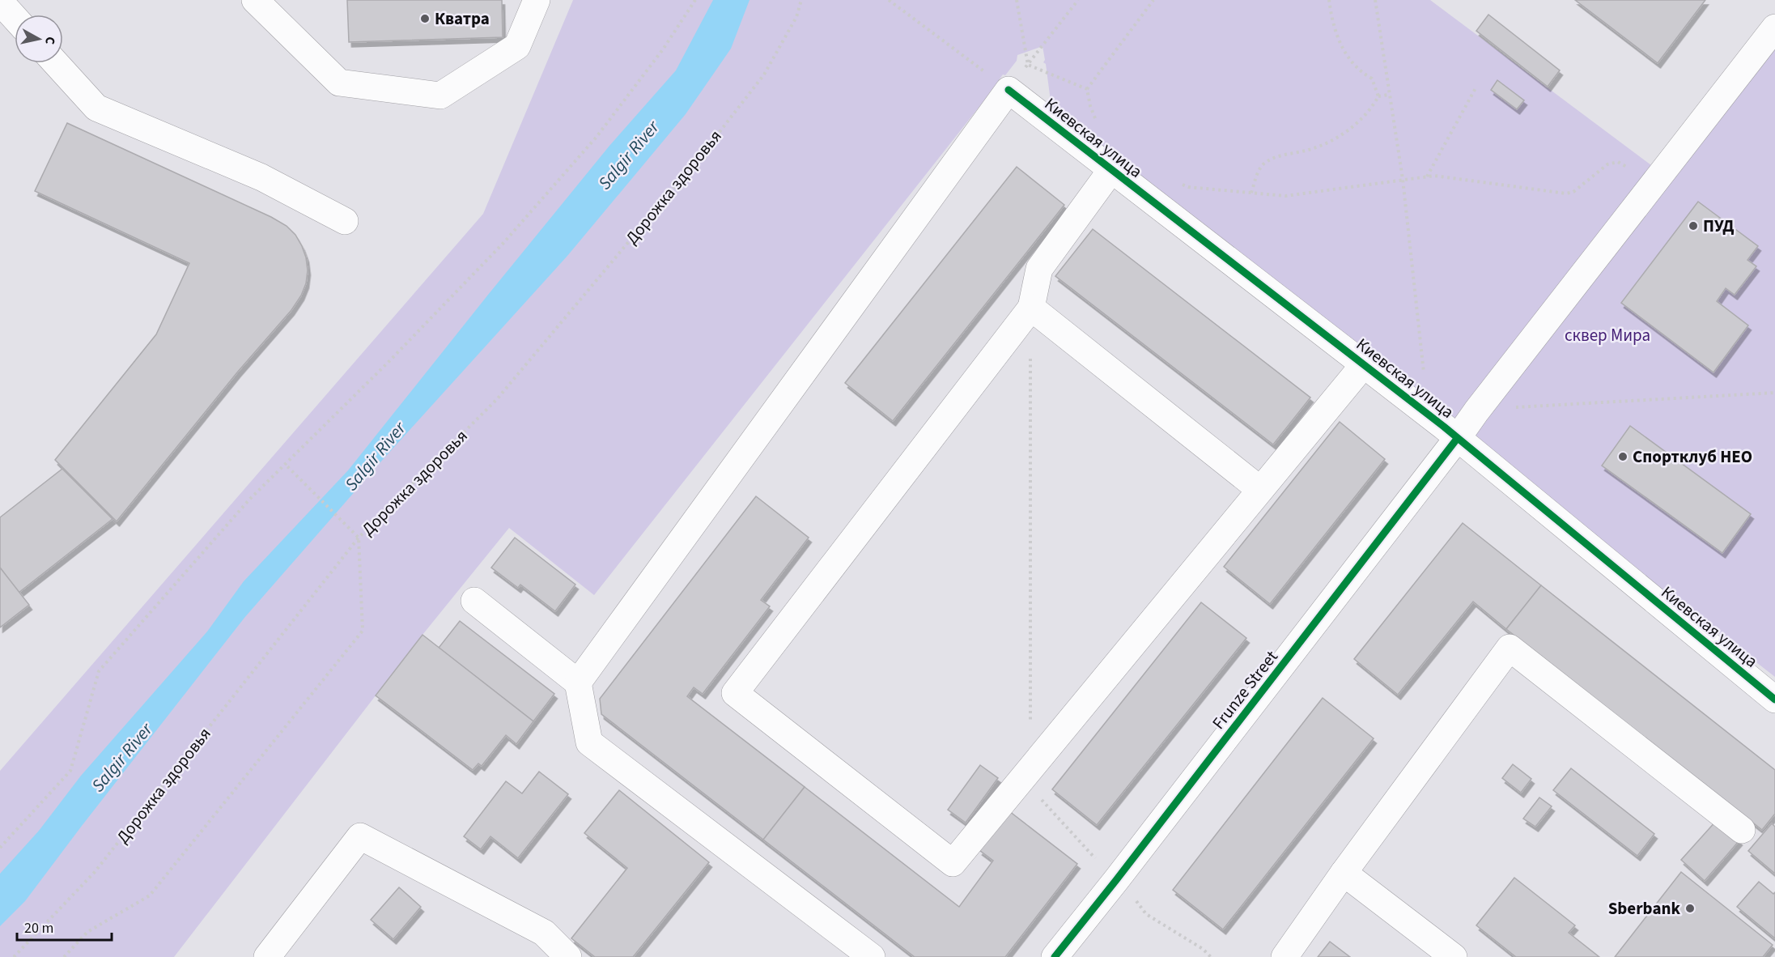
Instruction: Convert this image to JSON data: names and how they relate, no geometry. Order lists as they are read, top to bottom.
{
  "streets": {
    "street": ["Киевская улица", "Frunze Street"],
    "path": ["Дорожка здоровья"]
  },
  "crossings": [
    ["Киевская улица", "Frunze Street"]
  ],
  "water": ["Salgir River"],
  "parks": ["сквер Мира"],
  "places": [
    "Кватра",
    "ПУД",
    "Спортклуб НЕО",
    "Sberbank"
  ],
  "scale_bar": "20 m",
  "north": "right"
}
